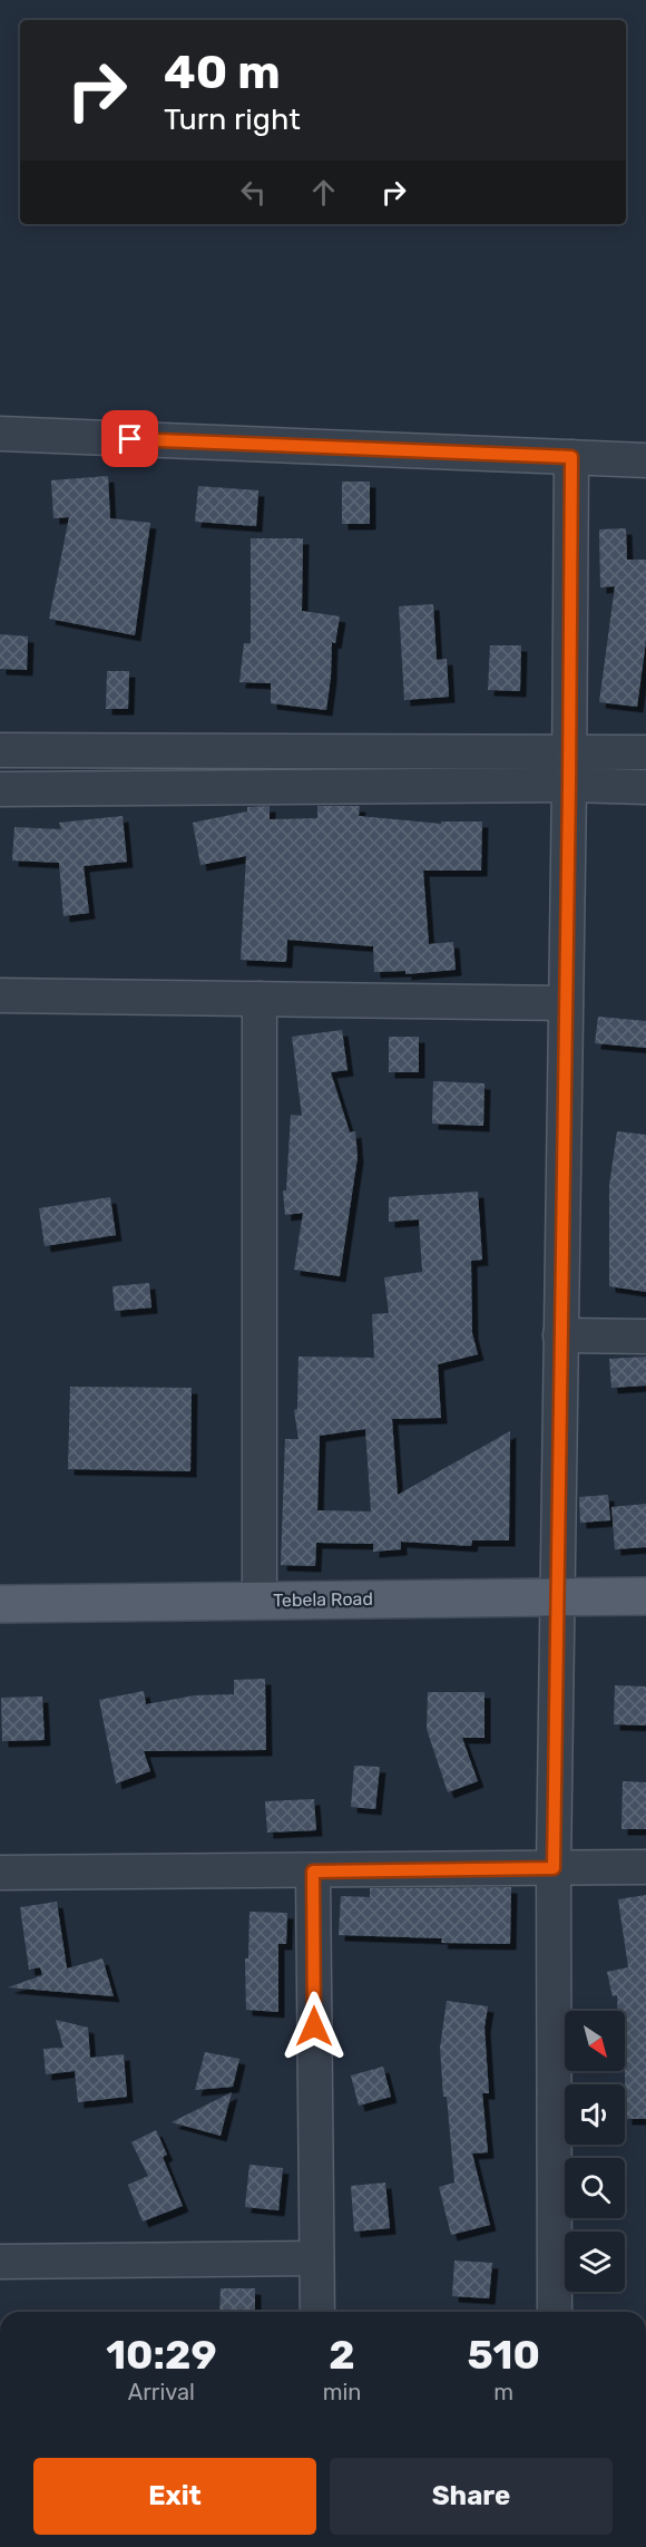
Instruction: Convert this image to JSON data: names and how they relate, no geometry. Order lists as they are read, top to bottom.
{
  "streets": {
    "main road": ["Tebela Road"]
  },
  "north": "bottom right",
  "page": {
    "turn": ["40 m", "Turn right"],
    "eta": [
      "10:29",
      "Arrival",
      "2",
      "min",
      "510",
      "m"
    ],
    "buttons": ["Exit", "Share"]
  }
}
